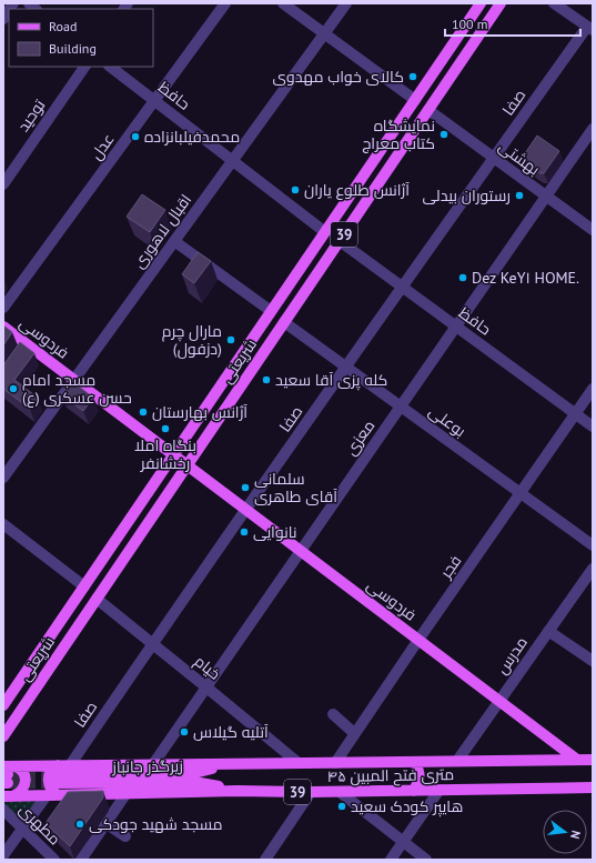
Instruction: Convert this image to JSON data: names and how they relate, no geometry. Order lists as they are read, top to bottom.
{
  "streets": {
    "main road": [
      "39",
      "فردوسی",
      "شریعتی",
      "زیرگذر جانباز",
      "۴۵ متری فتح المبین"
    ],
    "street": [
      "حافظ",
      "صفا",
      "توحید",
      "عدل",
      "بهشتی",
      "اقبال لاهوری",
      "بوعلی",
      "معزی",
      "فجر",
      "مدرس",
      "خیام",
      "مطهری"
    ]
  },
  "crossings": [
    ["حافظ", "صفا"],
    ["حافظ", "عدل"],
    ["حافظ", "اقبال لاهوری"],
    ["حافظ", "شریعتی"],
    ["حافظ", "معزی"],
    ["حافظ", "فجر"],
    ["صفا", "بهشتی"],
    ["صفا", "فردوسی"],
    ["صفا", "بوعلی"],
    ["صفا", "خیام"],
    ["صفا", "۴۵ متری فتح المبین"],
    ["بهشتی", "شریعتی"],
    ["بهشتی", "معزی"],
    ["اقبال لاهوری", "فردوسی"],
    ["فردوسی", "شریعتی"],
    ["فردوسی", "معزی"],
    ["فردوسی", "فجر"],
    ["فردوسی", "مدرس"],
    ["فردوسی", "۴۵ متری فتح المبین"],
    ["شریعتی", "بوعلی"],
    ["شریعتی", "خیام"],
    ["بوعلی", "معزی"],
    ["بوعلی", "فجر"],
    ["معزی", "خیام"],
    ["معزی", "۴۵ متری فتح المبین"],
    ["فجر", "۴۵ متری فتح المبین"],
    ["مدرس", "۴۵ متری فتح المبین"],
    ["خیام", "۴۵ متری فتح المبین"],
    ["زیرگذر جانباز", "۴۵ متری فتح المبین"]
  ],
  "places": [
    "کالای خواب مهدوی",
    "نمایشگاه کتاب معراج",
    "محمدفيلبانزاده",
    "آژانس طلوع یاران",
    "رستوران بیدلی",
    "Dez KeY۱ HOME.",
    "مارال چرم (دزفول)",
    "کله پزی آقا سعید",
    "مسجد امام حسن عسکری (ع)",
    "آژانس بهارستان",
    "بنگاه املا رخشانفر",
    "سلمانی آقای طاهری",
    "نانوایی",
    "آتلیه گیلاس",
    "هایپر کودک سعید",
    "مسجد شهید جودکی"
  ],
  "legend": ["Road", "Building"],
  "scale_bar": "100 m",
  "north": "right"
}
